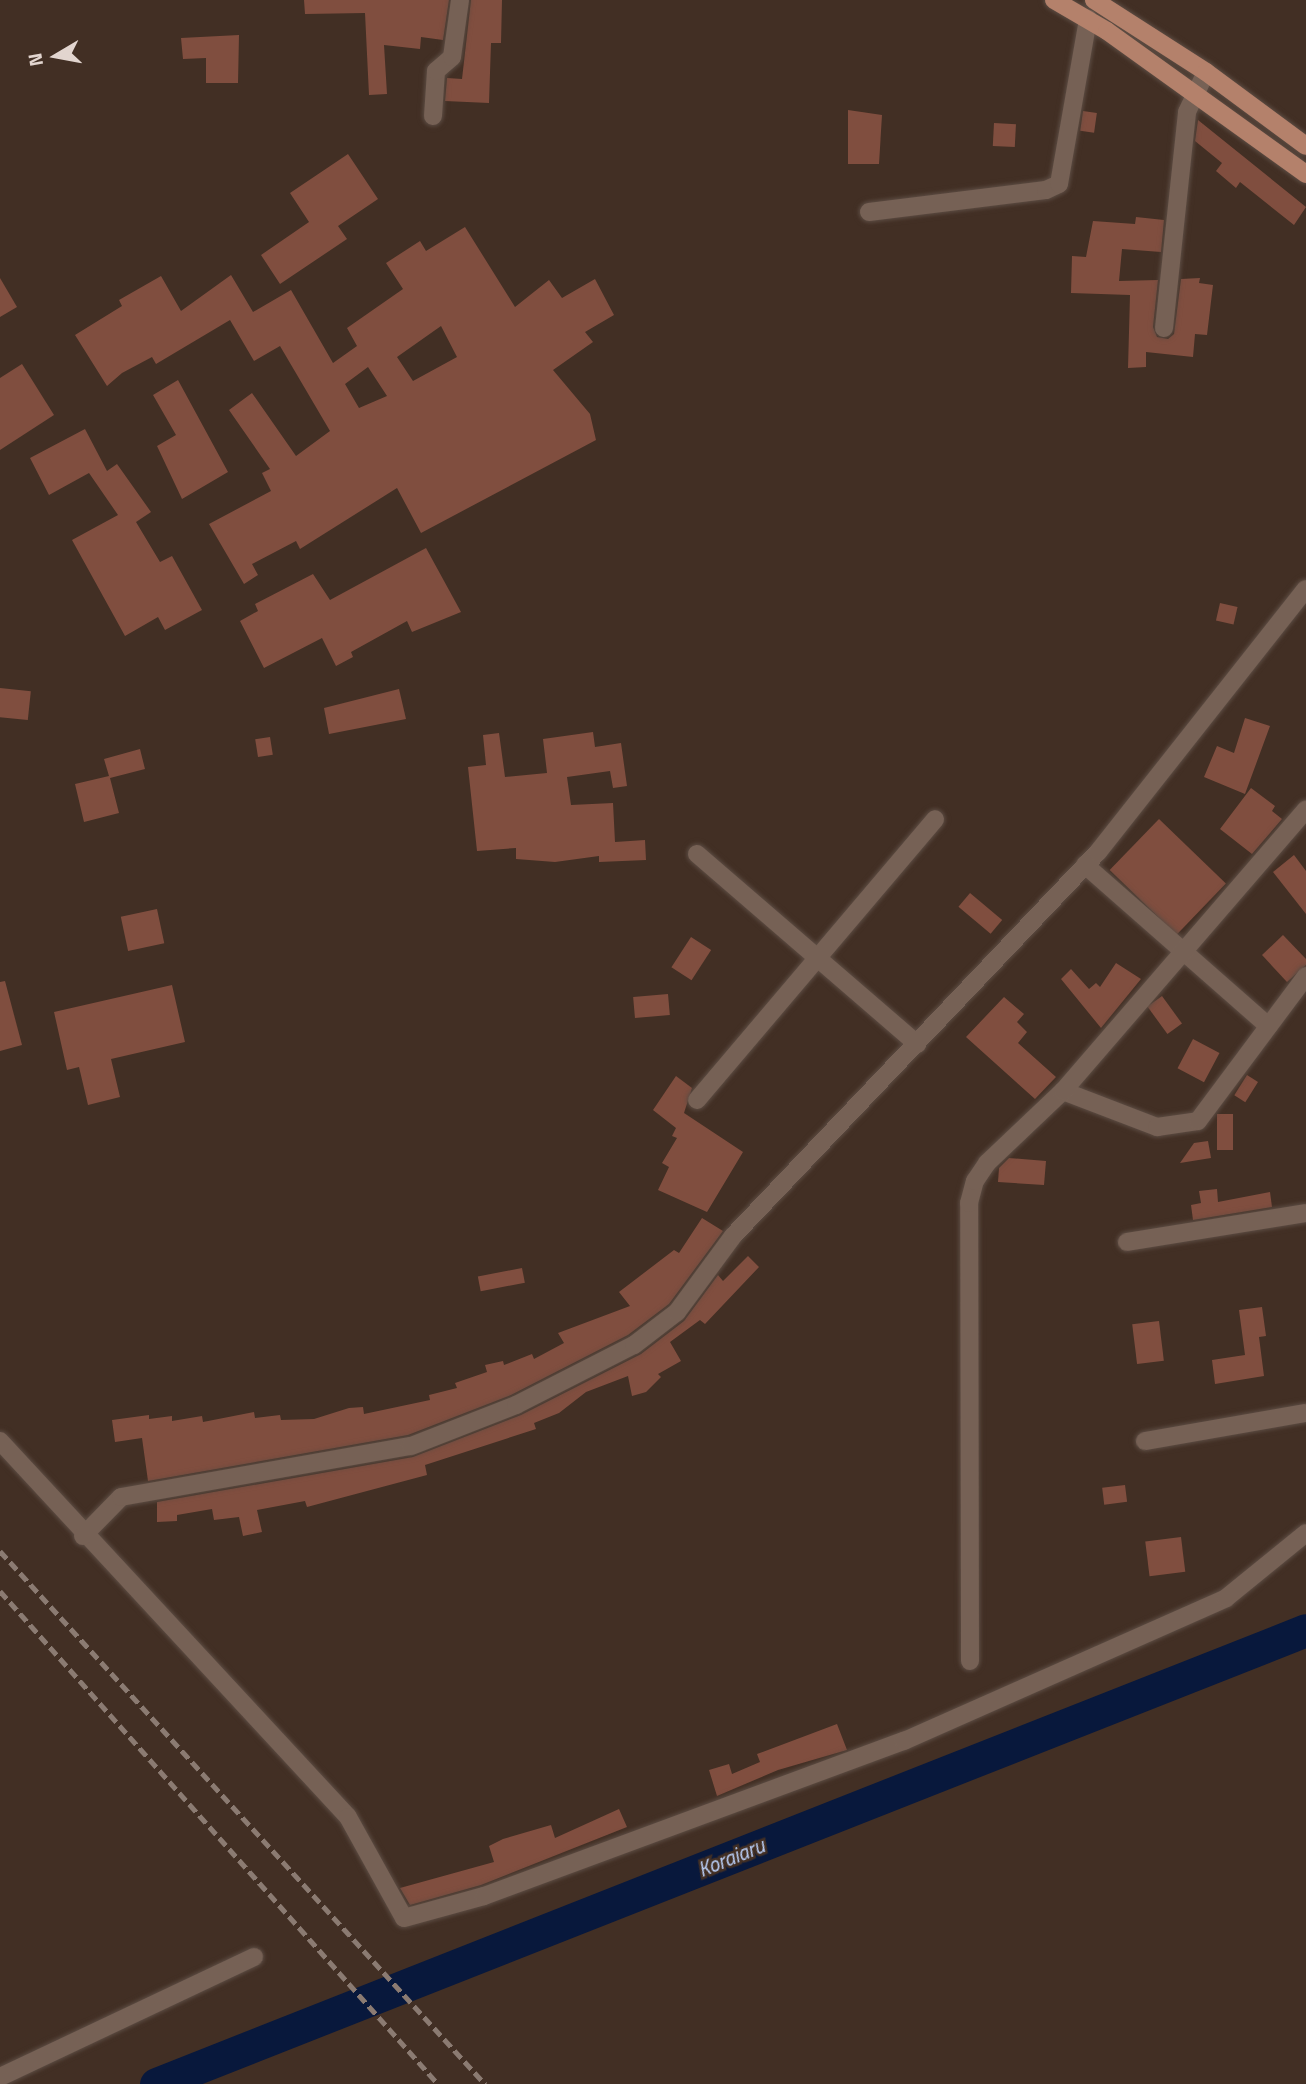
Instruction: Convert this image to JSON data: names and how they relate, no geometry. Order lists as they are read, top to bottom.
{
  "water": ["Koraiaru"],
  "north": "left"
}
